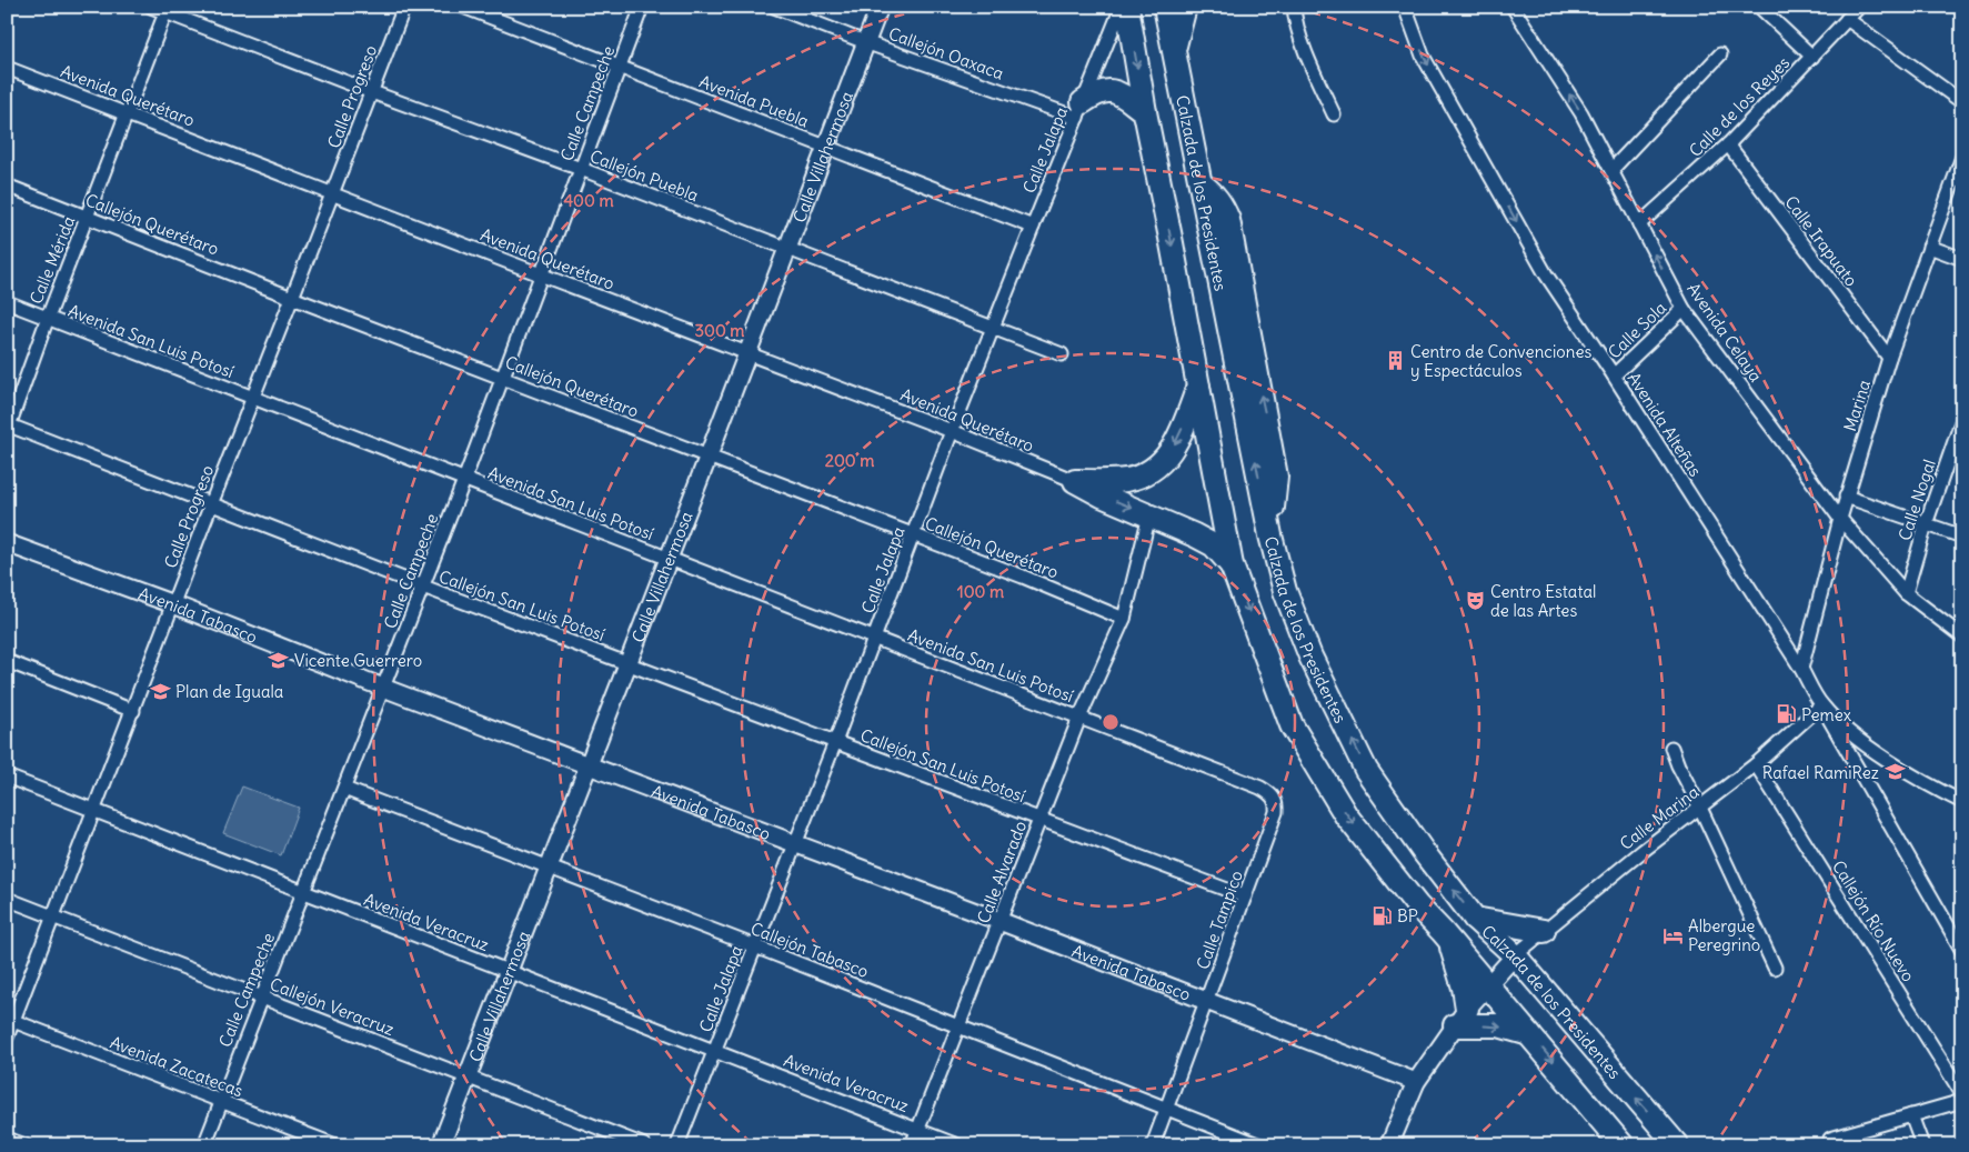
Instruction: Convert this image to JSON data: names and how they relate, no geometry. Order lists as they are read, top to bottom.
{
  "streets": {
    "highway": ["Calzada de los Presidentes"],
    "street": [
      "Callejón Oaxaca",
      "Avenida Querétaro",
      "Calle Progreso",
      "Avenida Puebla",
      "Calle Campeche",
      "Calle de los Reyes",
      "Calle Jalapa",
      "Calle Villahermosa",
      "Callejón Puebla",
      "Callejón Querétaro",
      "Calle Irapuato",
      "Calle Mérida",
      "Calle Sola",
      "Avenida Celaya",
      "Avenida San Luis Potosí",
      "Marina",
      "Avenida Alteñas",
      "Calle Nogal",
      "Callejón San Luis Potosí",
      "Avenida Tabasco",
      "Calle Marina",
      "Calle Alvarado",
      "Calle Tampico",
      "Callejón Río Nuevo",
      "Avenida Veracruz",
      "Callejón Tabasco",
      "Callejón Veracruz",
      "Avenida Zacatecas"
    ]
  },
  "crossings": [
    ["Callejón Oaxaca", "Calle Jalapa"],
    ["Callejón Oaxaca", "Calle Villahermosa"],
    ["Avenida Querétaro", "Calle Progreso"],
    ["Avenida Querétaro", "Calle Campeche"],
    ["Avenida Querétaro", "Calle Jalapa"],
    ["Avenida Querétaro", "Calle Villahermosa"],
    ["Avenida Querétaro", "Calle Mérida"],
    ["Calle Progreso", "Callejón Puebla"],
    ["Calle Progreso", "Callejón Querétaro"],
    ["Calle Progreso", "Avenida San Luis Potosí"],
    ["Calle Progreso", "Callejón San Luis Potosí"],
    ["Calle Progreso", "Avenida Tabasco"],
    ["Calle Progreso", "Avenida Veracruz"],
    ["Calle Progreso", "Callejón Veracruz"],
    ["Calle Progreso", "Avenida Zacatecas"],
    ["Avenida Puebla", "Calle Campeche"],
    ["Avenida Puebla", "Calle Jalapa"],
    ["Avenida Puebla", "Calle Villahermosa"],
    ["Calle Campeche", "Callejón Puebla"],
    ["Calle Campeche", "Callejón Querétaro"],
    ["Calle Campeche", "Avenida San Luis Potosí"],
    ["Calle Campeche", "Callejón San Luis Potosí"],
    ["Calle Campeche", "Avenida Tabasco"],
    ["Calle Campeche", "Avenida Veracruz"],
    ["Calle Campeche", "Callejón Tabasco"],
    ["Calle Campeche", "Callejón Veracruz"],
    ["Calle Campeche", "Avenida Zacatecas"],
    ["Calle de los Reyes", "Calle Irapuato"],
    ["Calle de los Reyes", "Avenida Celaya"],
    ["Calle Jalapa", "Callejón Puebla"],
    ["Calle Jalapa", "Callejón Querétaro"],
    ["Calle Jalapa", "Avenida San Luis Potosí"],
    ["Calle Jalapa", "Callejón San Luis Potosí"],
    ["Calle Jalapa", "Avenida Tabasco"],
    ["Calle Jalapa", "Avenida Veracruz"],
    ["Calle Jalapa", "Callejón Tabasco"],
    ["Calle Villahermosa", "Callejón Puebla"],
    ["Calle Villahermosa", "Callejón Querétaro"],
    ["Calle Villahermosa", "Avenida San Luis Potosí"],
    ["Calle Villahermosa", "Callejón San Luis Potosí"],
    ["Calle Villahermosa", "Avenida Tabasco"],
    ["Calle Villahermosa", "Avenida Veracruz"],
    ["Calle Villahermosa", "Callejón Tabasco"],
    ["Calle Villahermosa", "Callejón Veracruz"],
    ["Callejón Puebla", "Calle Mérida"],
    ["Calzada de los Presidentes", "Calle Marina"],
    ["Callejón Querétaro", "Calle Mérida"],
    ["Callejón Querétaro", "Calle Alvarado"],
    ["Calle Irapuato", "Marina"],
    ["Calle Mérida", "Avenida San Luis Potosí"],
    ["Calle Mérida", "Callejón San Luis Potosí"],
    ["Calle Sola", "Avenida Celaya"],
    ["Calle Sola", "Avenida Alteñas"],
    ["Avenida Celaya", "Marina"],
    ["Avenida Celaya", "Calle Nogal"],
    ["Avenida San Luis Potosí", "Calle Alvarado"],
    ["Avenida San Luis Potosí", "Calle Tampico"],
    ["Marina", "Avenida Alteñas"],
    ["Avenida Alteñas", "Calle Marina"],
    ["Callejón San Luis Potosí", "Calle Alvarado"],
    ["Callejón San Luis Potosí", "Calle Tampico"],
    ["Avenida Tabasco", "Calle Alvarado"],
    ["Avenida Tabasco", "Calle Tampico"],
    ["Calle Marina", "Callejón Río Nuevo"],
    ["Calle Alvarado", "Avenida Veracruz"],
    ["Calle Alvarado", "Callejón Tabasco"],
    ["Calle Tampico", "Callejón Tabasco"]
  ],
  "one_way": ["Avenida Celaya", "Avenida Alteñas"],
  "places": {
    "building": ["Centro de Convenciones y Espectáculos"],
    "theatre": ["Centro Estatal de las Artes"],
    "school or university": ["Vicente Guerrero", "Plan de Iguala", "Rafael RamiRez"],
    "fuel station": ["Pemex", "BP"],
    "hotel": ["Albergue Peregrino"]
  },
  "rings": [
    "400 m",
    "300 m",
    "200 m",
    "100 m"
  ]
}
